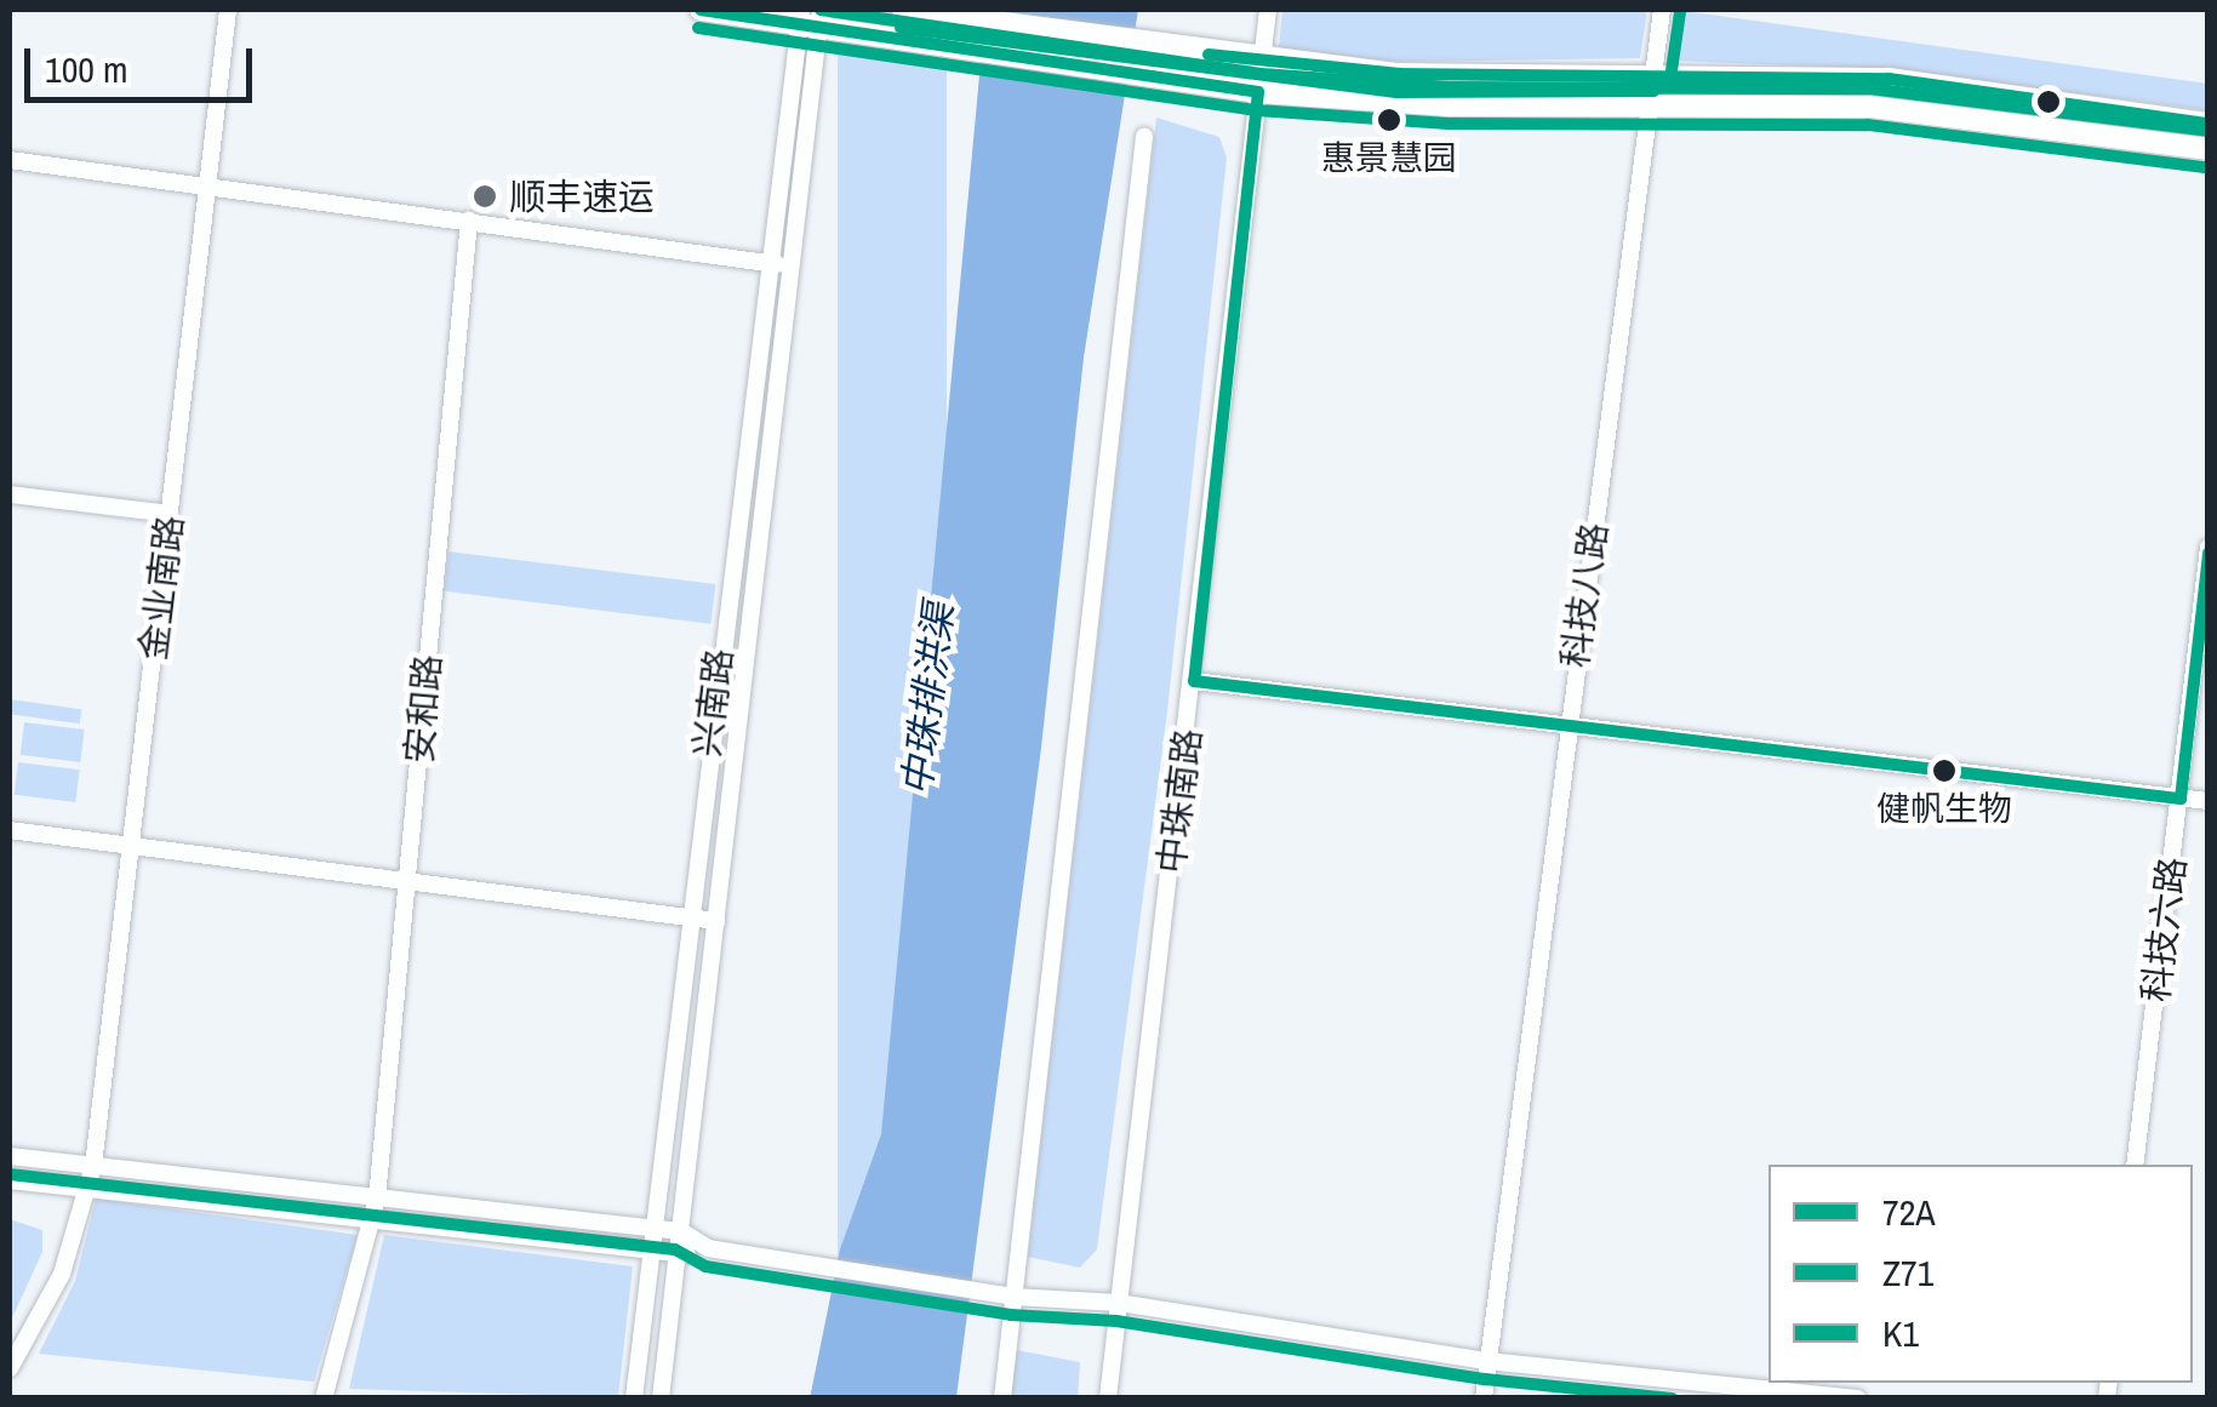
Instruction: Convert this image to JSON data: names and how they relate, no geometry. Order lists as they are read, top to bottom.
{
  "streets": {
    "street": [
      "金业南路",
      "科技八路",
      "兴南路",
      "安和路",
      "中珠南路",
      "科技六路"
    ]
  },
  "water": ["中珠排洪渠"],
  "places": ["惠景慧园", "顺丰速运", "健帆生物"],
  "lines": ["transit line 72A", "transit line K1", "transit line Z71"],
  "legend": ["72A", "Z71", "K1"],
  "scale_bar": "100 m"
}
